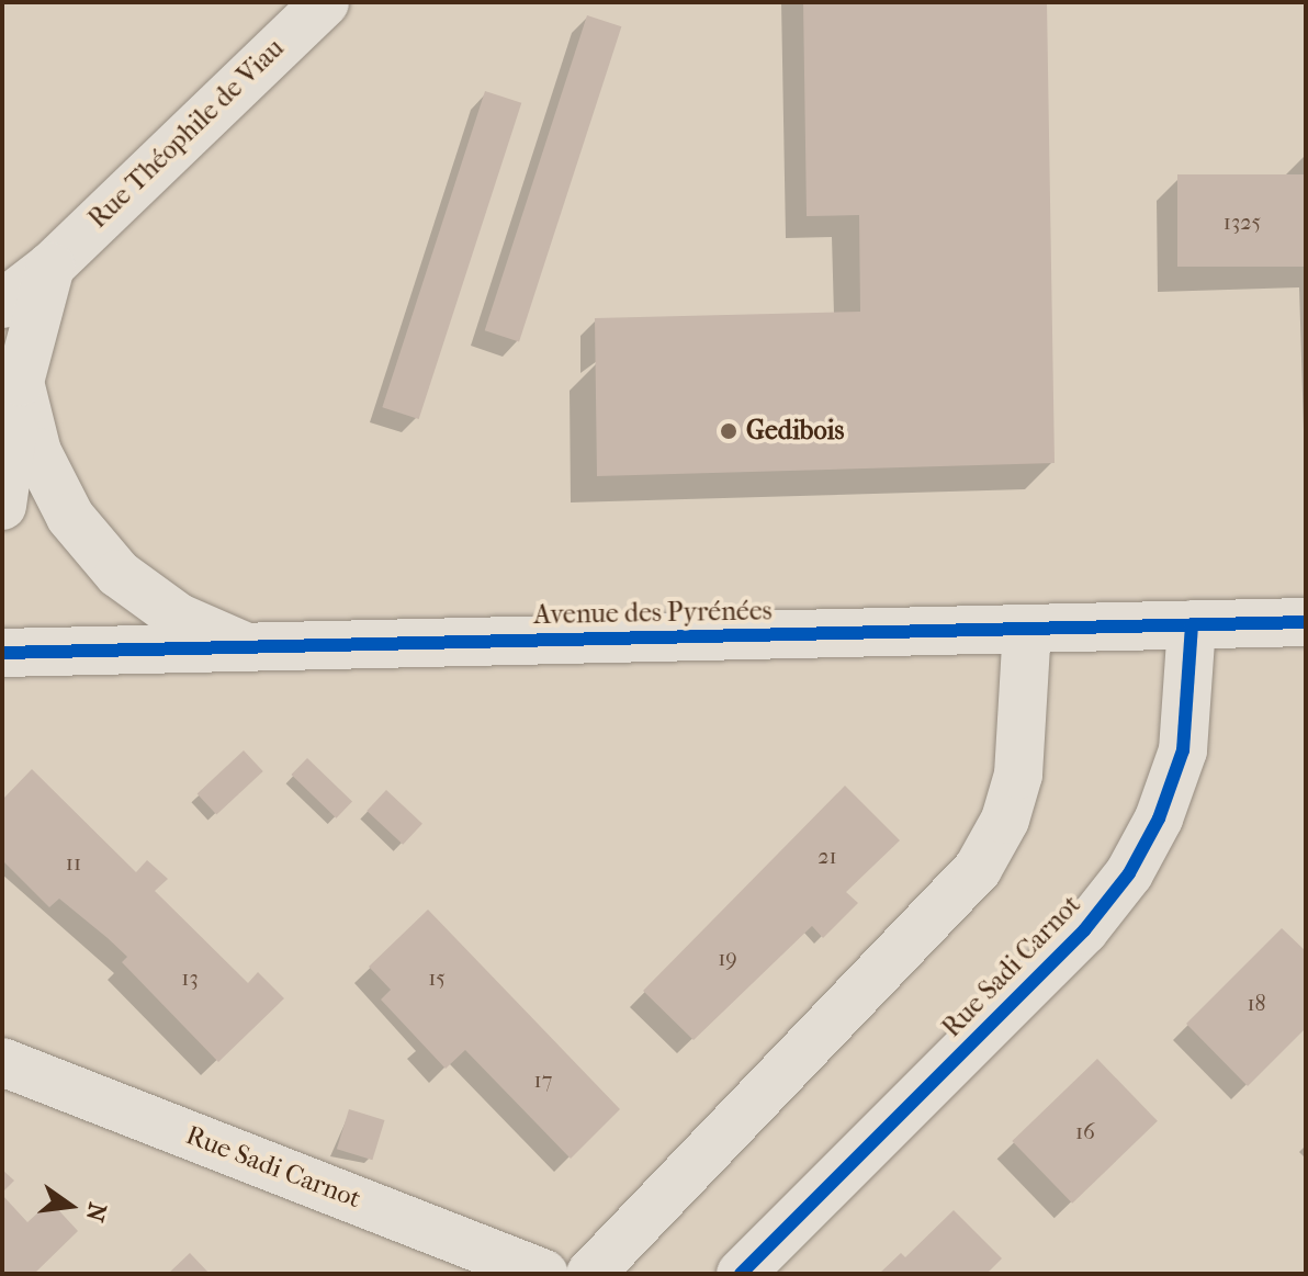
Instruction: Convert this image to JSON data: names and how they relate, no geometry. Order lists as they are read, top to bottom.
{
  "streets": {
    "street": ["Rue Théophile de Viau", "Avenue des Pyrénées", "Rue Sadi Carnot"]
  },
  "crossings": [
    ["Avenue des Pyrénées", "Rue Sadi Carnot"]
  ],
  "places": ["Gedibois"],
  "house_numbers": [
    "1325",
    "21",
    "11",
    "19",
    "13",
    "15",
    "18",
    "17",
    "16"
  ],
  "north": "right"
}
